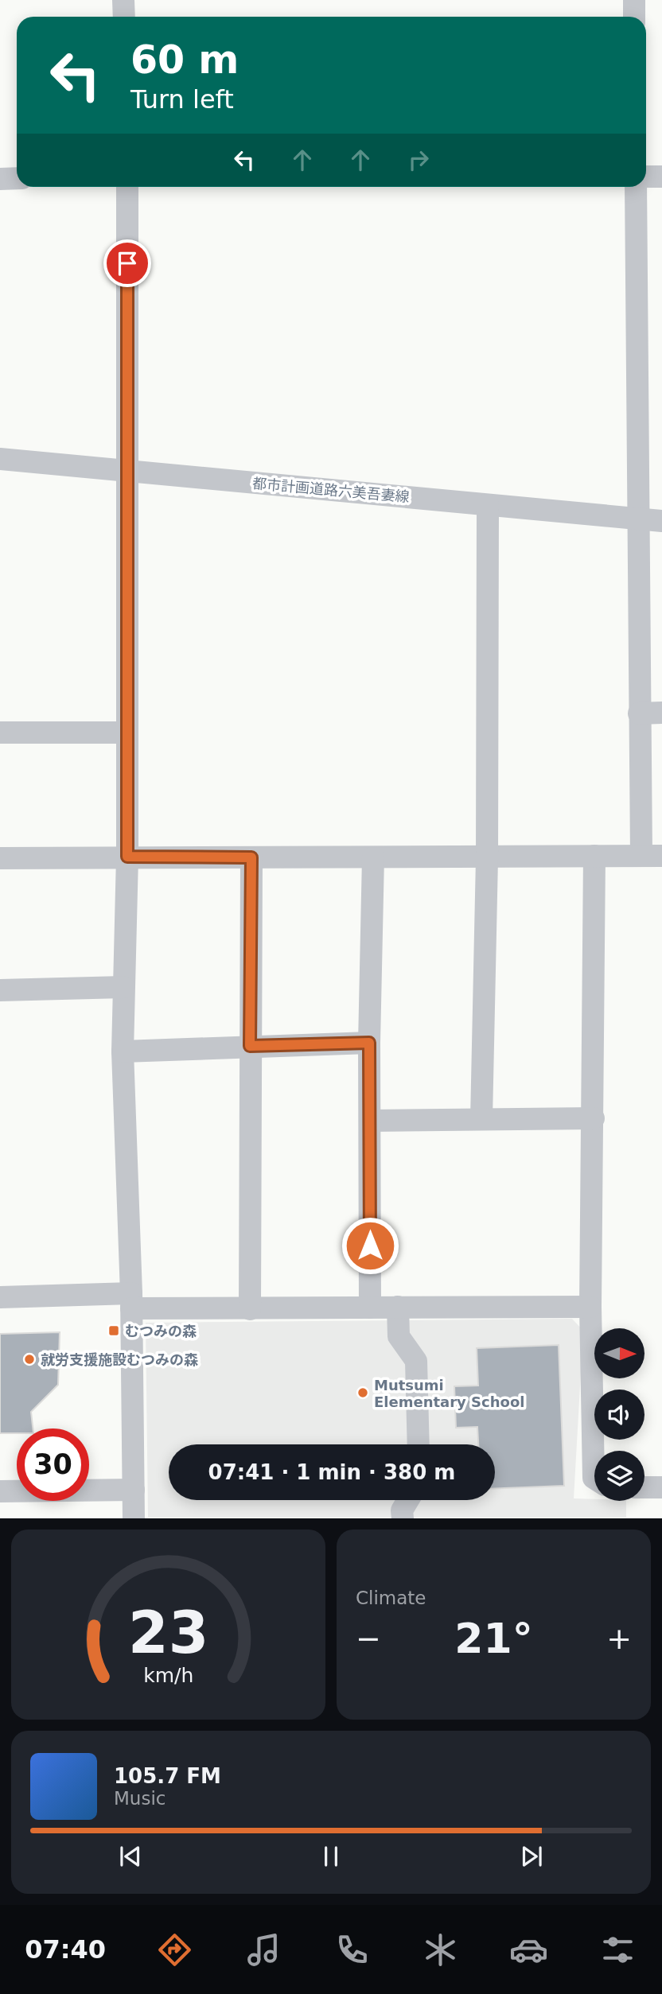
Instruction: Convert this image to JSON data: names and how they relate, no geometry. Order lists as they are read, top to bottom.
{
  "streets": {
    "street": ["都市計画道路六美吾妻線"]
  },
  "places": {
    "transit": ["むつみの森"],
    "other": ["就労支援施設むつみの森", "Mutsumi Elementary School"]
  },
  "north": "right",
  "page": {
    "turn": ["60 m", "Turn left"],
    "limit": "30",
    "trip": "07:41 · 1 min · 380 m",
    "tile": "Climate",
    "heat": ["−", "21°", "+"],
    "song": ["105.7 FM", "Music"],
    "tabs": "07:40",
    "gauge": ["23", "km/h"]
  }
}
